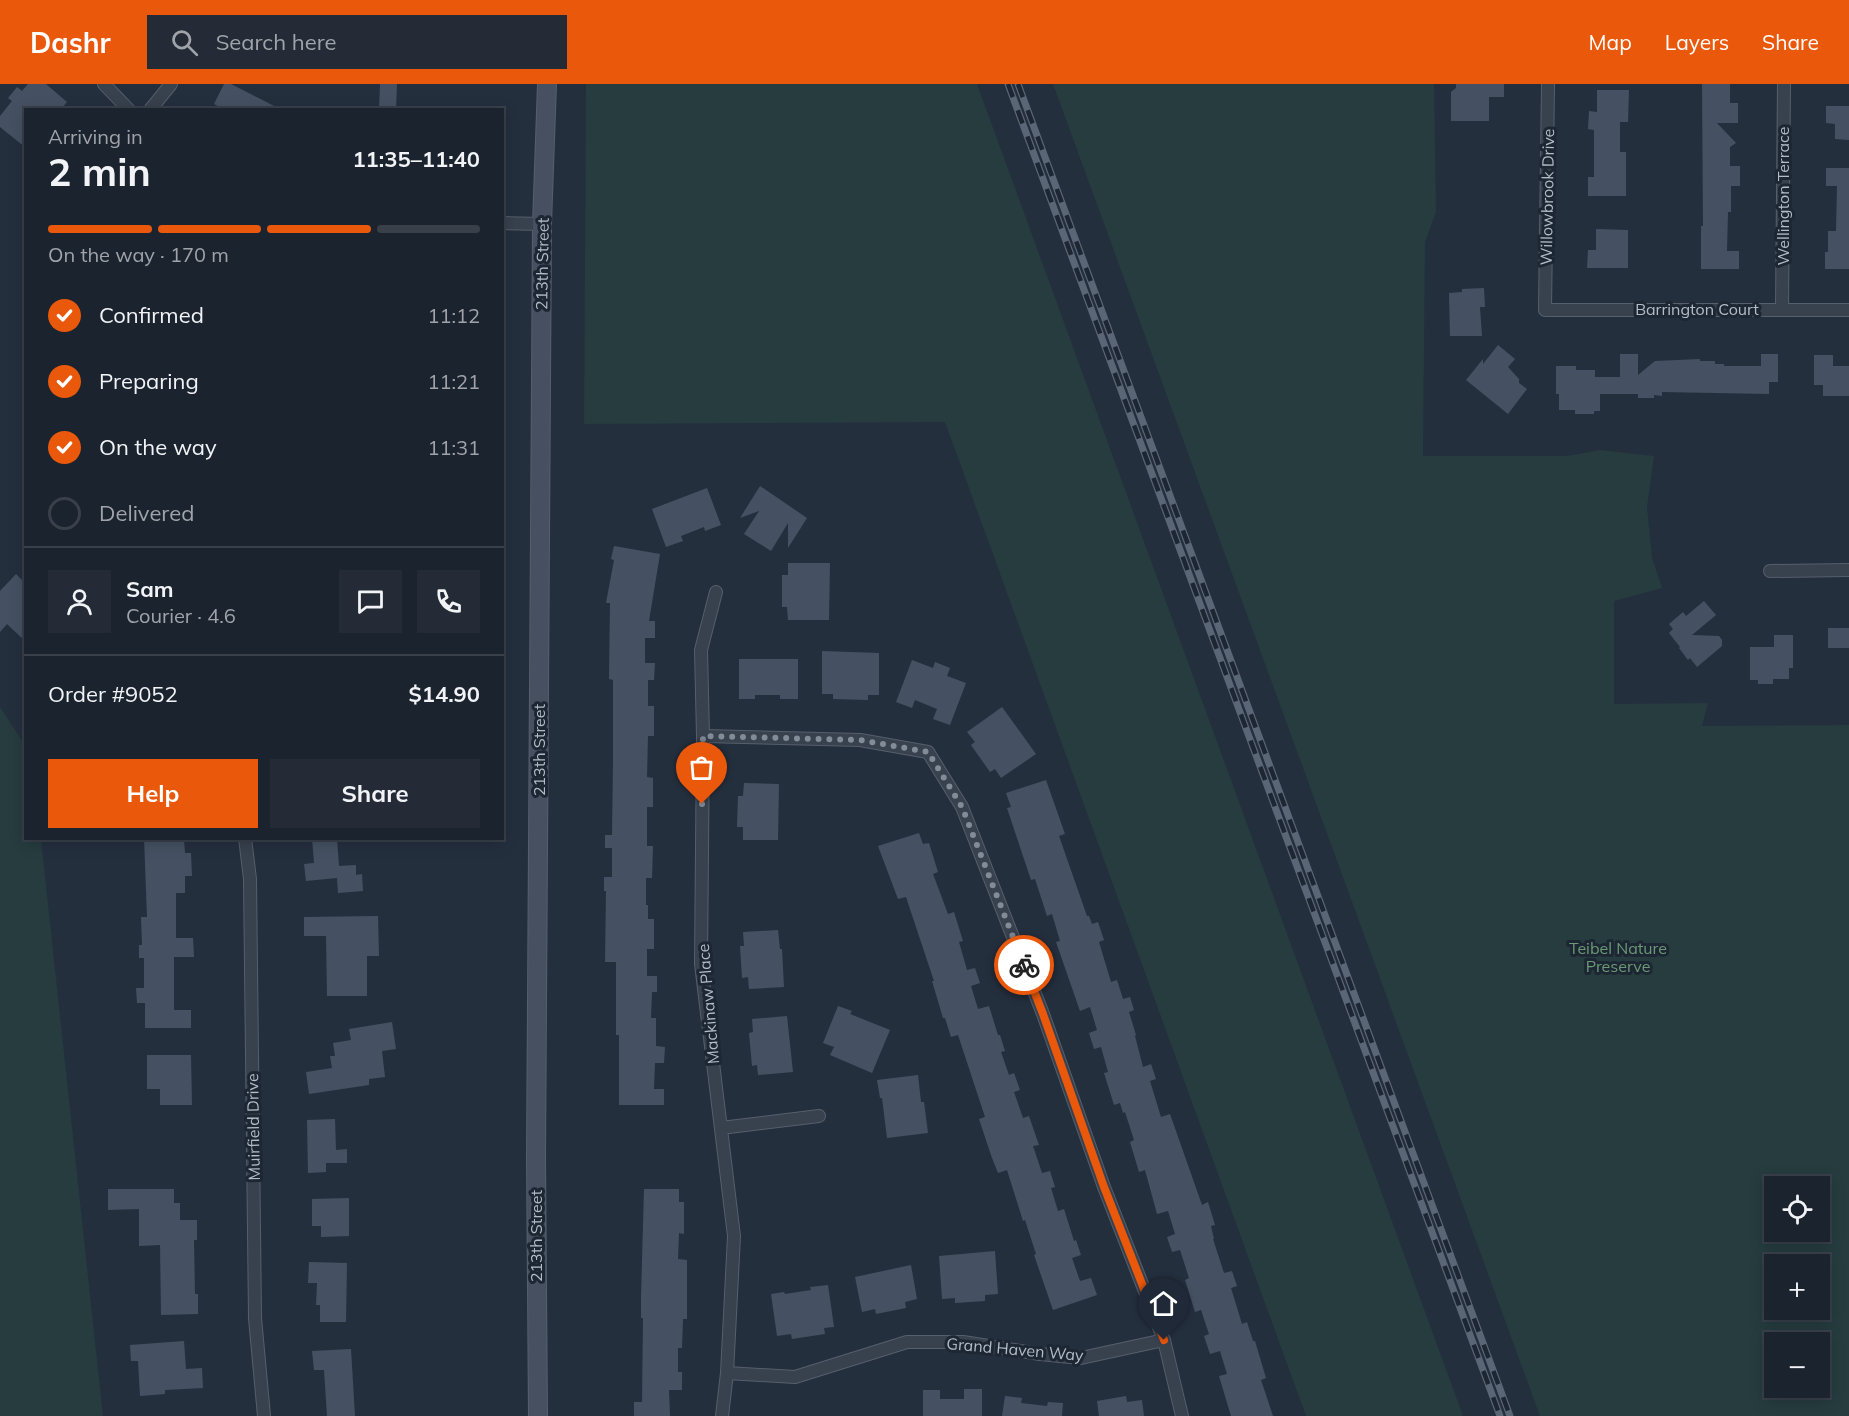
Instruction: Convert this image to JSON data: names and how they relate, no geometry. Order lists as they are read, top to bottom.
{
  "streets": {
    "street": [
      "Wellington Terrace",
      "Willowbrook Drive",
      "213th Street",
      "Barrington Court",
      "Mackinaw Place",
      "Muirfield Drive",
      "Grand Haven Way"
    ]
  },
  "crossings": [
    ["Wellington Terrace", "Barrington Court"],
    ["Willowbrook Drive", "Barrington Court"],
    ["Mackinaw Place", "Grand Haven Way"]
  ],
  "parks": ["Teibel Nature Preserve"],
  "page": {
    "header": "Dashr",
    "search": "Search here",
    "nav": ["Map", "Layers", "Share"],
    "heading": ["2 min", "Arriving in", "11:35–11:40"],
    "panel": [
      "Sam",
      "Courier · 4.6",
      "Order #9052",
      "$14.90"
    ],
    "bar": "On the way · 170 m",
    "list": [
      ["Confirmed", "11:12"],
      ["Preparing", "11:21"],
      ["On the way", "11:31"],
      "Delivered"
    ],
    "buttons": ["Help", "Share"],
    "map_buttons": ["+", "−"]
  }
}
